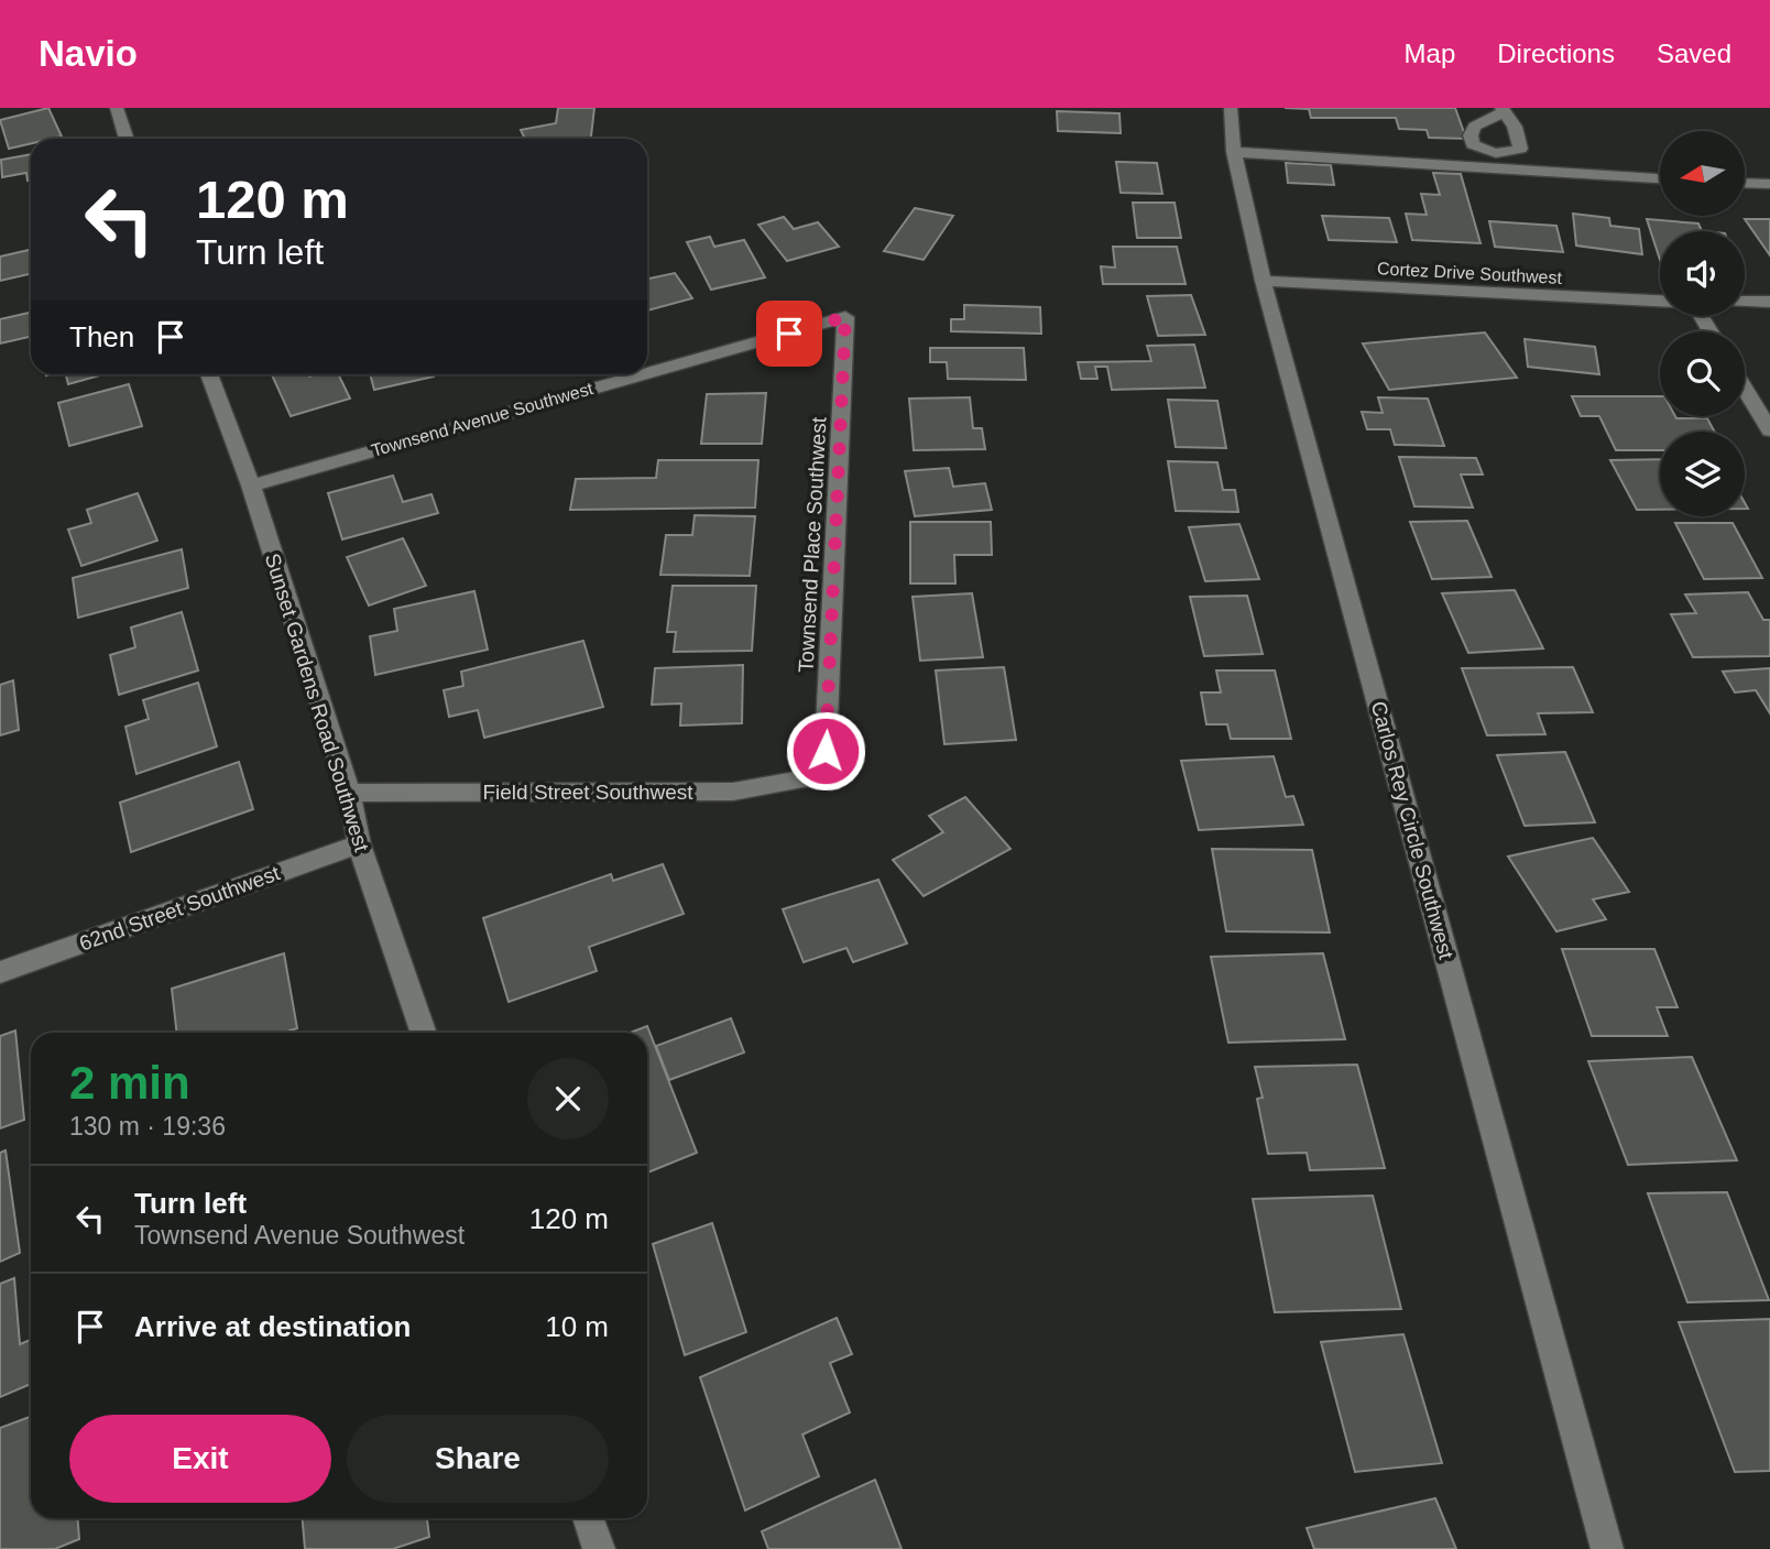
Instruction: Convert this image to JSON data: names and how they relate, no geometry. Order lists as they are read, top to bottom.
{
  "streets": {
    "street": [
      "Cortez Drive Southwest",
      "Townsend Avenue Southwest",
      "Townsend Place Southwest",
      "Sunset Gardens Road Southwest",
      "Field Street Southwest",
      "Carlos Rey Circle Southwest",
      "62nd Street Southwest"
    ]
  },
  "crossings": [
    ["Cortez Drive Southwest", "Carlos Rey Circle Southwest"],
    ["Townsend Avenue Southwest", "Townsend Place Southwest"],
    ["Townsend Avenue Southwest", "Sunset Gardens Road Southwest"],
    ["Townsend Place Southwest", "Field Street Southwest"],
    ["Sunset Gardens Road Southwest", "Field Street Southwest"],
    ["Sunset Gardens Road Southwest", "62nd Street Southwest"]
  ],
  "north": "left",
  "page": {
    "header": "Navio",
    "nav": ["Map", "Directions", "Saved"],
    "turn": ["120 m", "Turn left"],
    "then": "Then",
    "heading": ["2 min", "130 m · 19:36"],
    "list": [
      {
        "name": "Turn left",
        "note": "Townsend Avenue Southwest",
        "value": "120 m"
      },
      {
        "name": "Arrive at destination",
        "value": "10 m"
      }
    ],
    "buttons": ["Exit", "Share"]
  }
}
